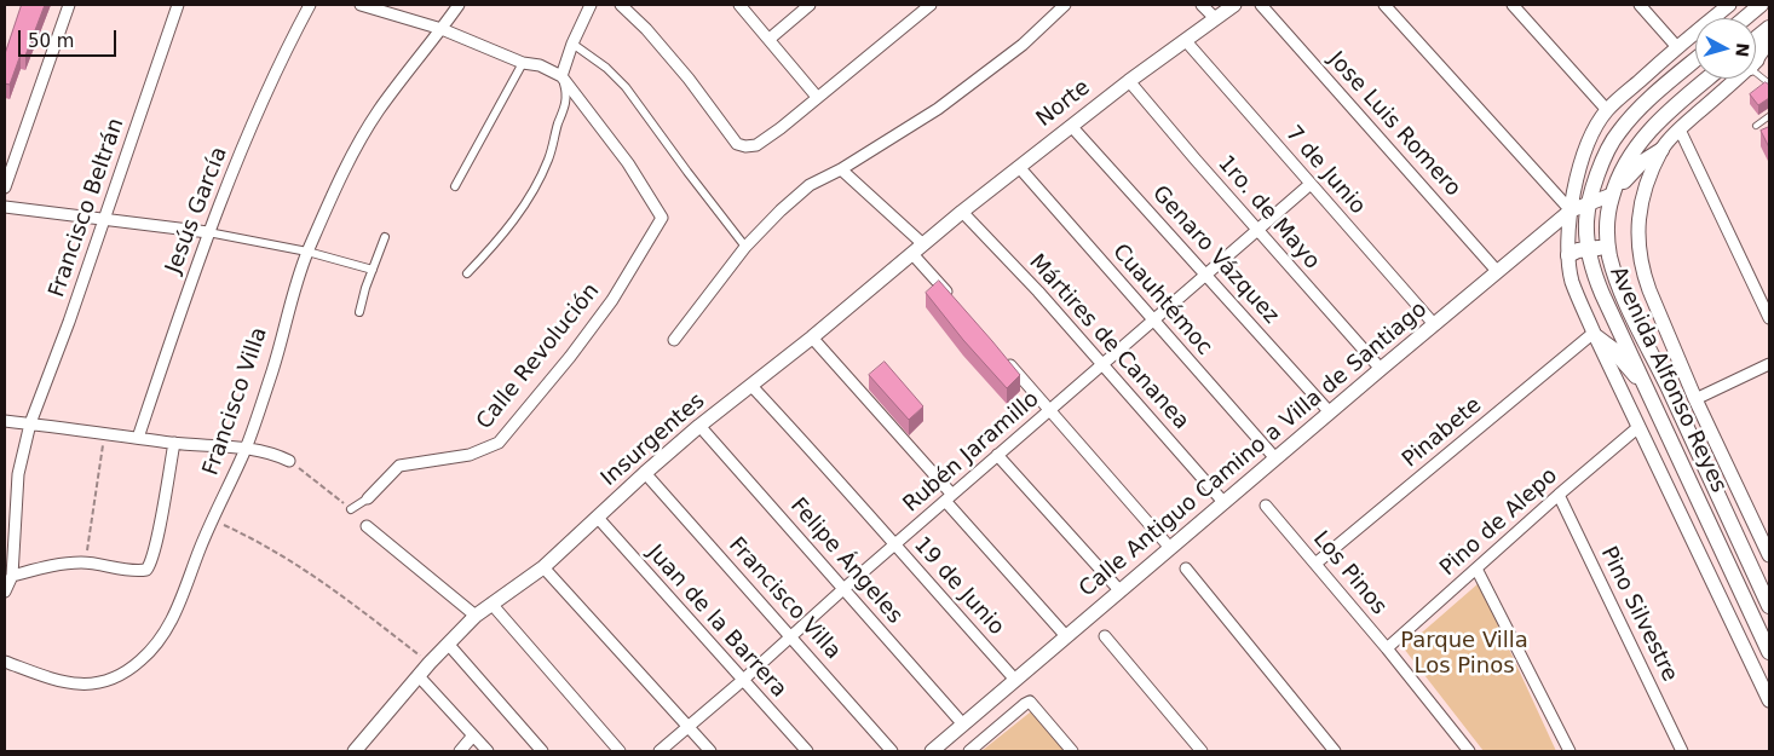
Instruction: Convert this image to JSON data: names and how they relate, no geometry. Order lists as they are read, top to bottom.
{
  "streets": {
    "main road": ["Avenida Alfonso Reyes"],
    "street": [
      "Norte",
      "Jose Luis Romero",
      "7 de Junio",
      "Francisco Beltrán",
      "Jesús García",
      "1ro. de Mayo",
      "Genaro Vázquez",
      "Cuauhtémoc",
      "Mártires de Cananea",
      "Calle Revolución",
      "Francisco Villa",
      "Pinabete",
      "Insurgentes",
      "Calle Antiguo Camino a Villa de Santiago",
      "Rubén Jaramillo",
      "Pino de Alepo",
      "Felipe Ángeles",
      "Los Pinos",
      "19 de Junio",
      "Pino Silvestre",
      "Juan de la Barrera"
    ]
  },
  "crossings": [
    ["Norte", "7 de Junio"],
    ["Norte", "1ro. de Mayo"],
    ["Norte", "Genaro Vázquez"],
    ["Norte", "Cuauhtémoc"],
    ["Norte", "Mártires de Cananea"],
    ["Norte", "Insurgentes"],
    ["Jose Luis Romero", "Calle Antiguo Camino a Villa de Santiago"],
    ["7 de Junio", "Calle Antiguo Camino a Villa de Santiago"],
    ["7 de Junio", "Rubén Jaramillo"],
    ["1ro. de Mayo", "Calle Antiguo Camino a Villa de Santiago"],
    ["1ro. de Mayo", "Rubén Jaramillo"],
    ["Genaro Vázquez", "Calle Antiguo Camino a Villa de Santiago"],
    ["Genaro Vázquez", "Rubén Jaramillo"],
    ["Cuauhtémoc", "Calle Antiguo Camino a Villa de Santiago"],
    ["Cuauhtémoc", "Rubén Jaramillo"],
    ["Mártires de Cananea", "Calle Antiguo Camino a Villa de Santiago"],
    ["Mártires de Cananea", "Rubén Jaramillo"],
    ["Avenida Alfonso Reyes", "Calle Antiguo Camino a Villa de Santiago"],
    ["Francisco Villa", "Insurgentes"],
    ["Francisco Villa", "Rubén Jaramillo"],
    ["Pinabete", "Los Pinos"],
    ["Insurgentes", "Felipe Ángeles"],
    ["Insurgentes", "19 de Junio"],
    ["Insurgentes", "Juan de la Barrera"],
    ["Calle Antiguo Camino a Villa de Santiago", "Felipe Ángeles"],
    ["Calle Antiguo Camino a Villa de Santiago", "19 de Junio"],
    ["Rubén Jaramillo", "Felipe Ángeles"],
    ["Rubén Jaramillo", "19 de Junio"],
    ["Rubén Jaramillo", "Juan de la Barrera"],
    ["Pino de Alepo", "Los Pinos"],
    ["Pino de Alepo", "Pino Silvestre"]
  ],
  "parks": ["Parque Villa Los Pinos"],
  "scale_bar": "50 m",
  "north": "right"
}
